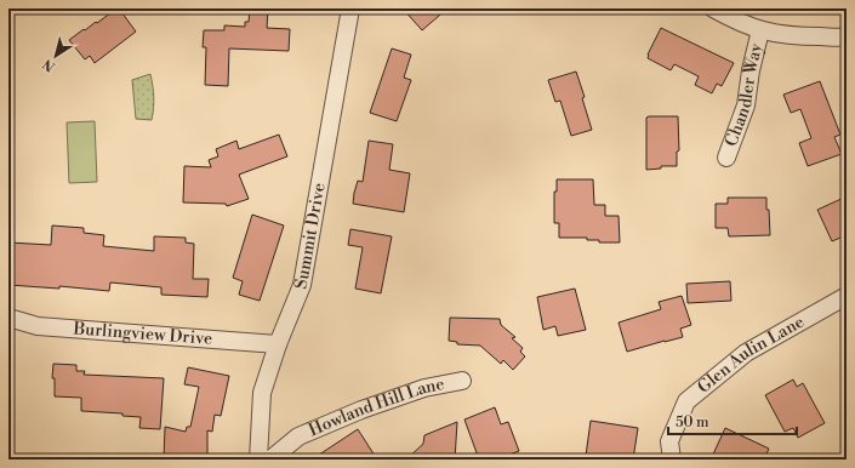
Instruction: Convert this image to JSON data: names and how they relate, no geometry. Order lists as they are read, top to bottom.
{
  "streets": {
    "street": [
      "Chandler Way",
      "Summit Drive",
      "Burlingview Drive",
      "Glen Aulin Lane",
      "Howland Hill Lane"
    ]
  },
  "crossings": [
    ["Summit Drive", "Burlingview Drive"]
  ],
  "scale_bar": "50 m",
  "north": "bottom left"
}
